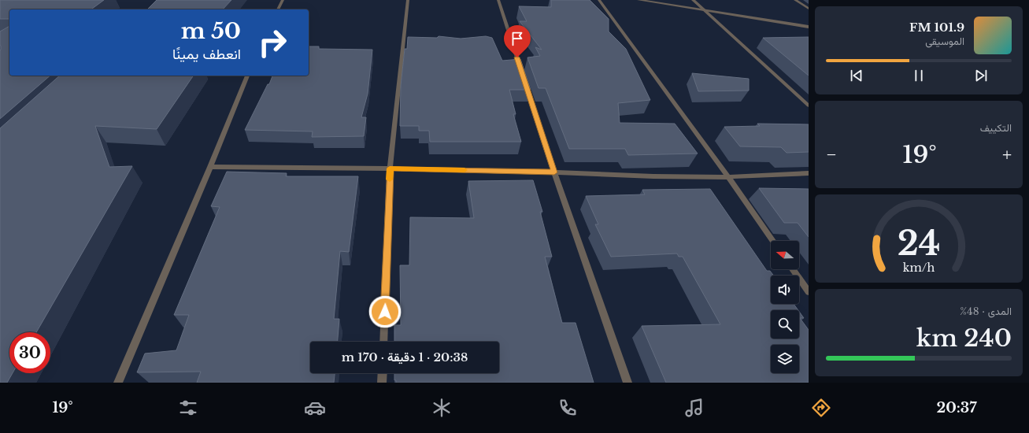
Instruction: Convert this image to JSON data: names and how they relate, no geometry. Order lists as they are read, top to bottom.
{
  "north": "left",
  "page": {
    "turn": ["50 m", "انعطف يمينًا"],
    "song": ["101.9 FM", "الموسيقى"],
    "tile": [
      "التكييف",
      ["المدى · 48%", "240 km"]
    ],
    "heat": ["−", "19°", "+"],
    "limit": "30",
    "trip": "20:38 · 1 دقيقة · 170 m",
    "tabs": ["20:37", "19°"],
    "gauge": ["24", "km/h"]
  }
}
